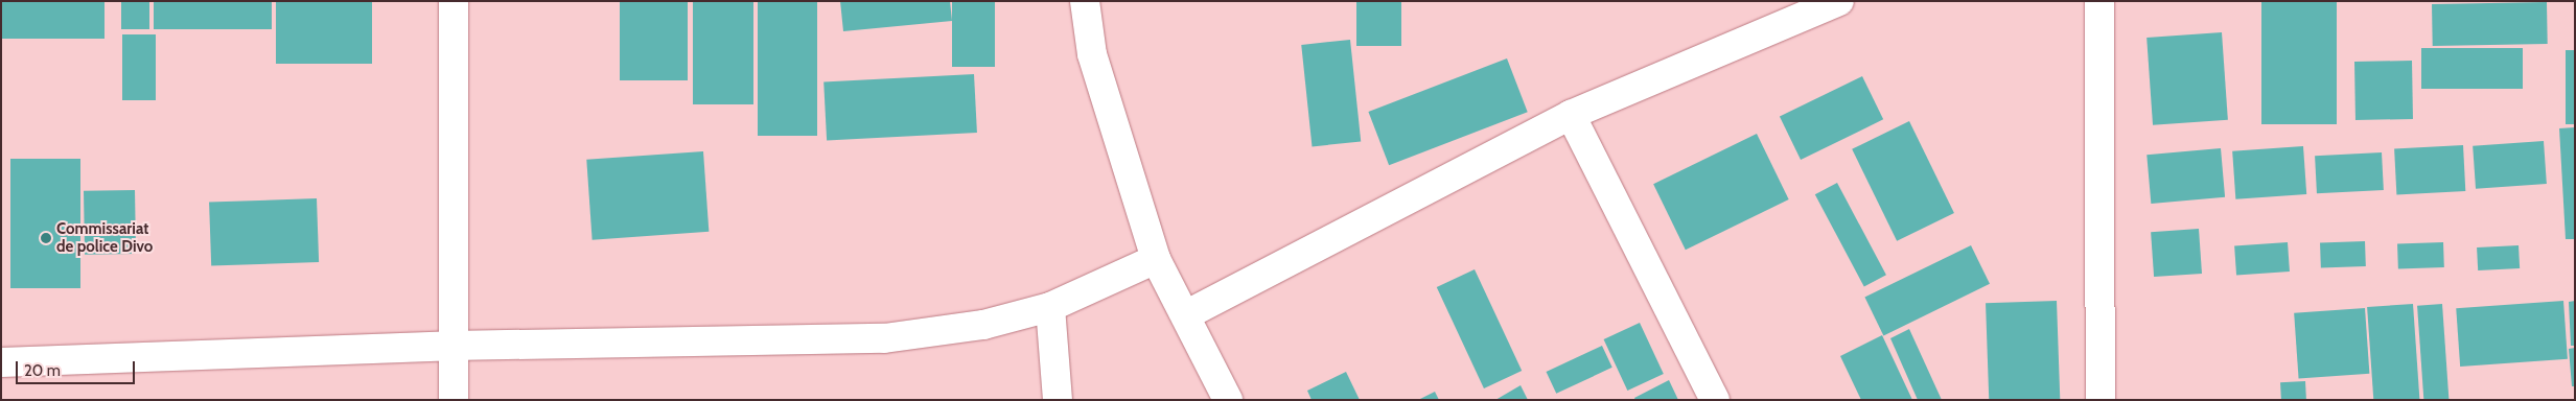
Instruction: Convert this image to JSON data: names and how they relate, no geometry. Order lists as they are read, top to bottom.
{
  "places": ["Commissariat de police Divo"],
  "scale_bar": "20 m"
}
